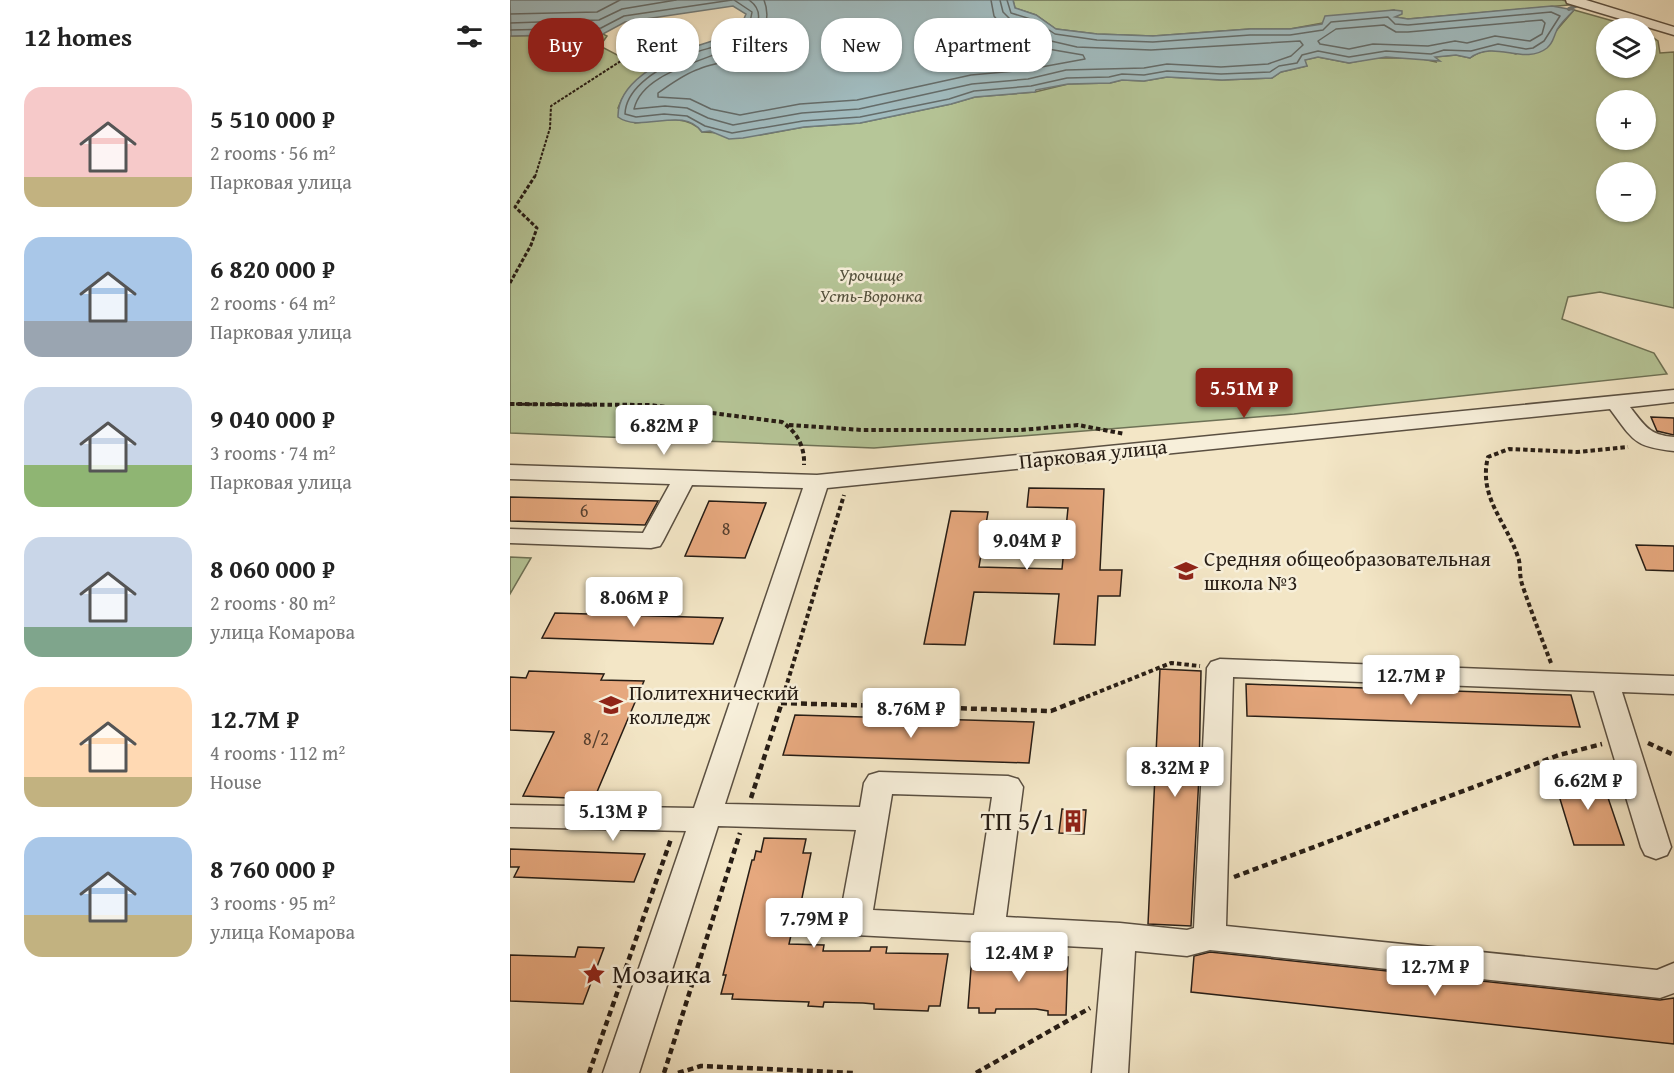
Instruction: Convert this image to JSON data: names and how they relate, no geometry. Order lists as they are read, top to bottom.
{
  "streets": {
    "street": ["Парковая улица"]
  },
  "parks": ["Урочище Усть-Воронка"],
  "places": {
    "school or university": ["Средняя общеобразовательная школа №3", "Политехнический колледж"],
    "building": ["ТП 5/1"],
    "place": ["Мозаика"]
  },
  "house_numbers": ["6", "8", "8/2"],
  "page": {
    "heading": "12 homes",
    "map_buttons": ["+", "−"],
    "chip": [
      "Buy",
      "Rent",
      "Filters",
      "New",
      "Apartment"
    ],
    "list": [
      {
        "name": "5 510 000 ₽",
        "note": "2 rooms · 56 m² · Парковая улица"
      },
      {
        "name": "6 820 000 ₽",
        "note": "2 rooms · 64 m² · Парковая улица"
      },
      {
        "name": "9 040 000 ₽",
        "note": "3 rooms · 74 m² · Парковая улица"
      },
      {
        "name": "8 060 000 ₽",
        "note": "2 rooms · 80 m² · улица Комарова"
      },
      {
        "name": "12.7M ₽",
        "note": "4 rooms · 112 m² · House"
      },
      {
        "name": "8 760 000 ₽",
        "note": "3 rooms · 95 m² · улица Комарова"
      }
    ],
    "price": [
      "5.51M ₽",
      "6.82M ₽",
      "9.04M ₽",
      "8.06M ₽",
      "12.7M ₽",
      "8.76M ₽",
      "8.32M ₽",
      "6.62M ₽",
      "5.13M ₽",
      "7.79M ₽",
      "12.4M ₽",
      "12.7M ₽"
    ]
  }
}
